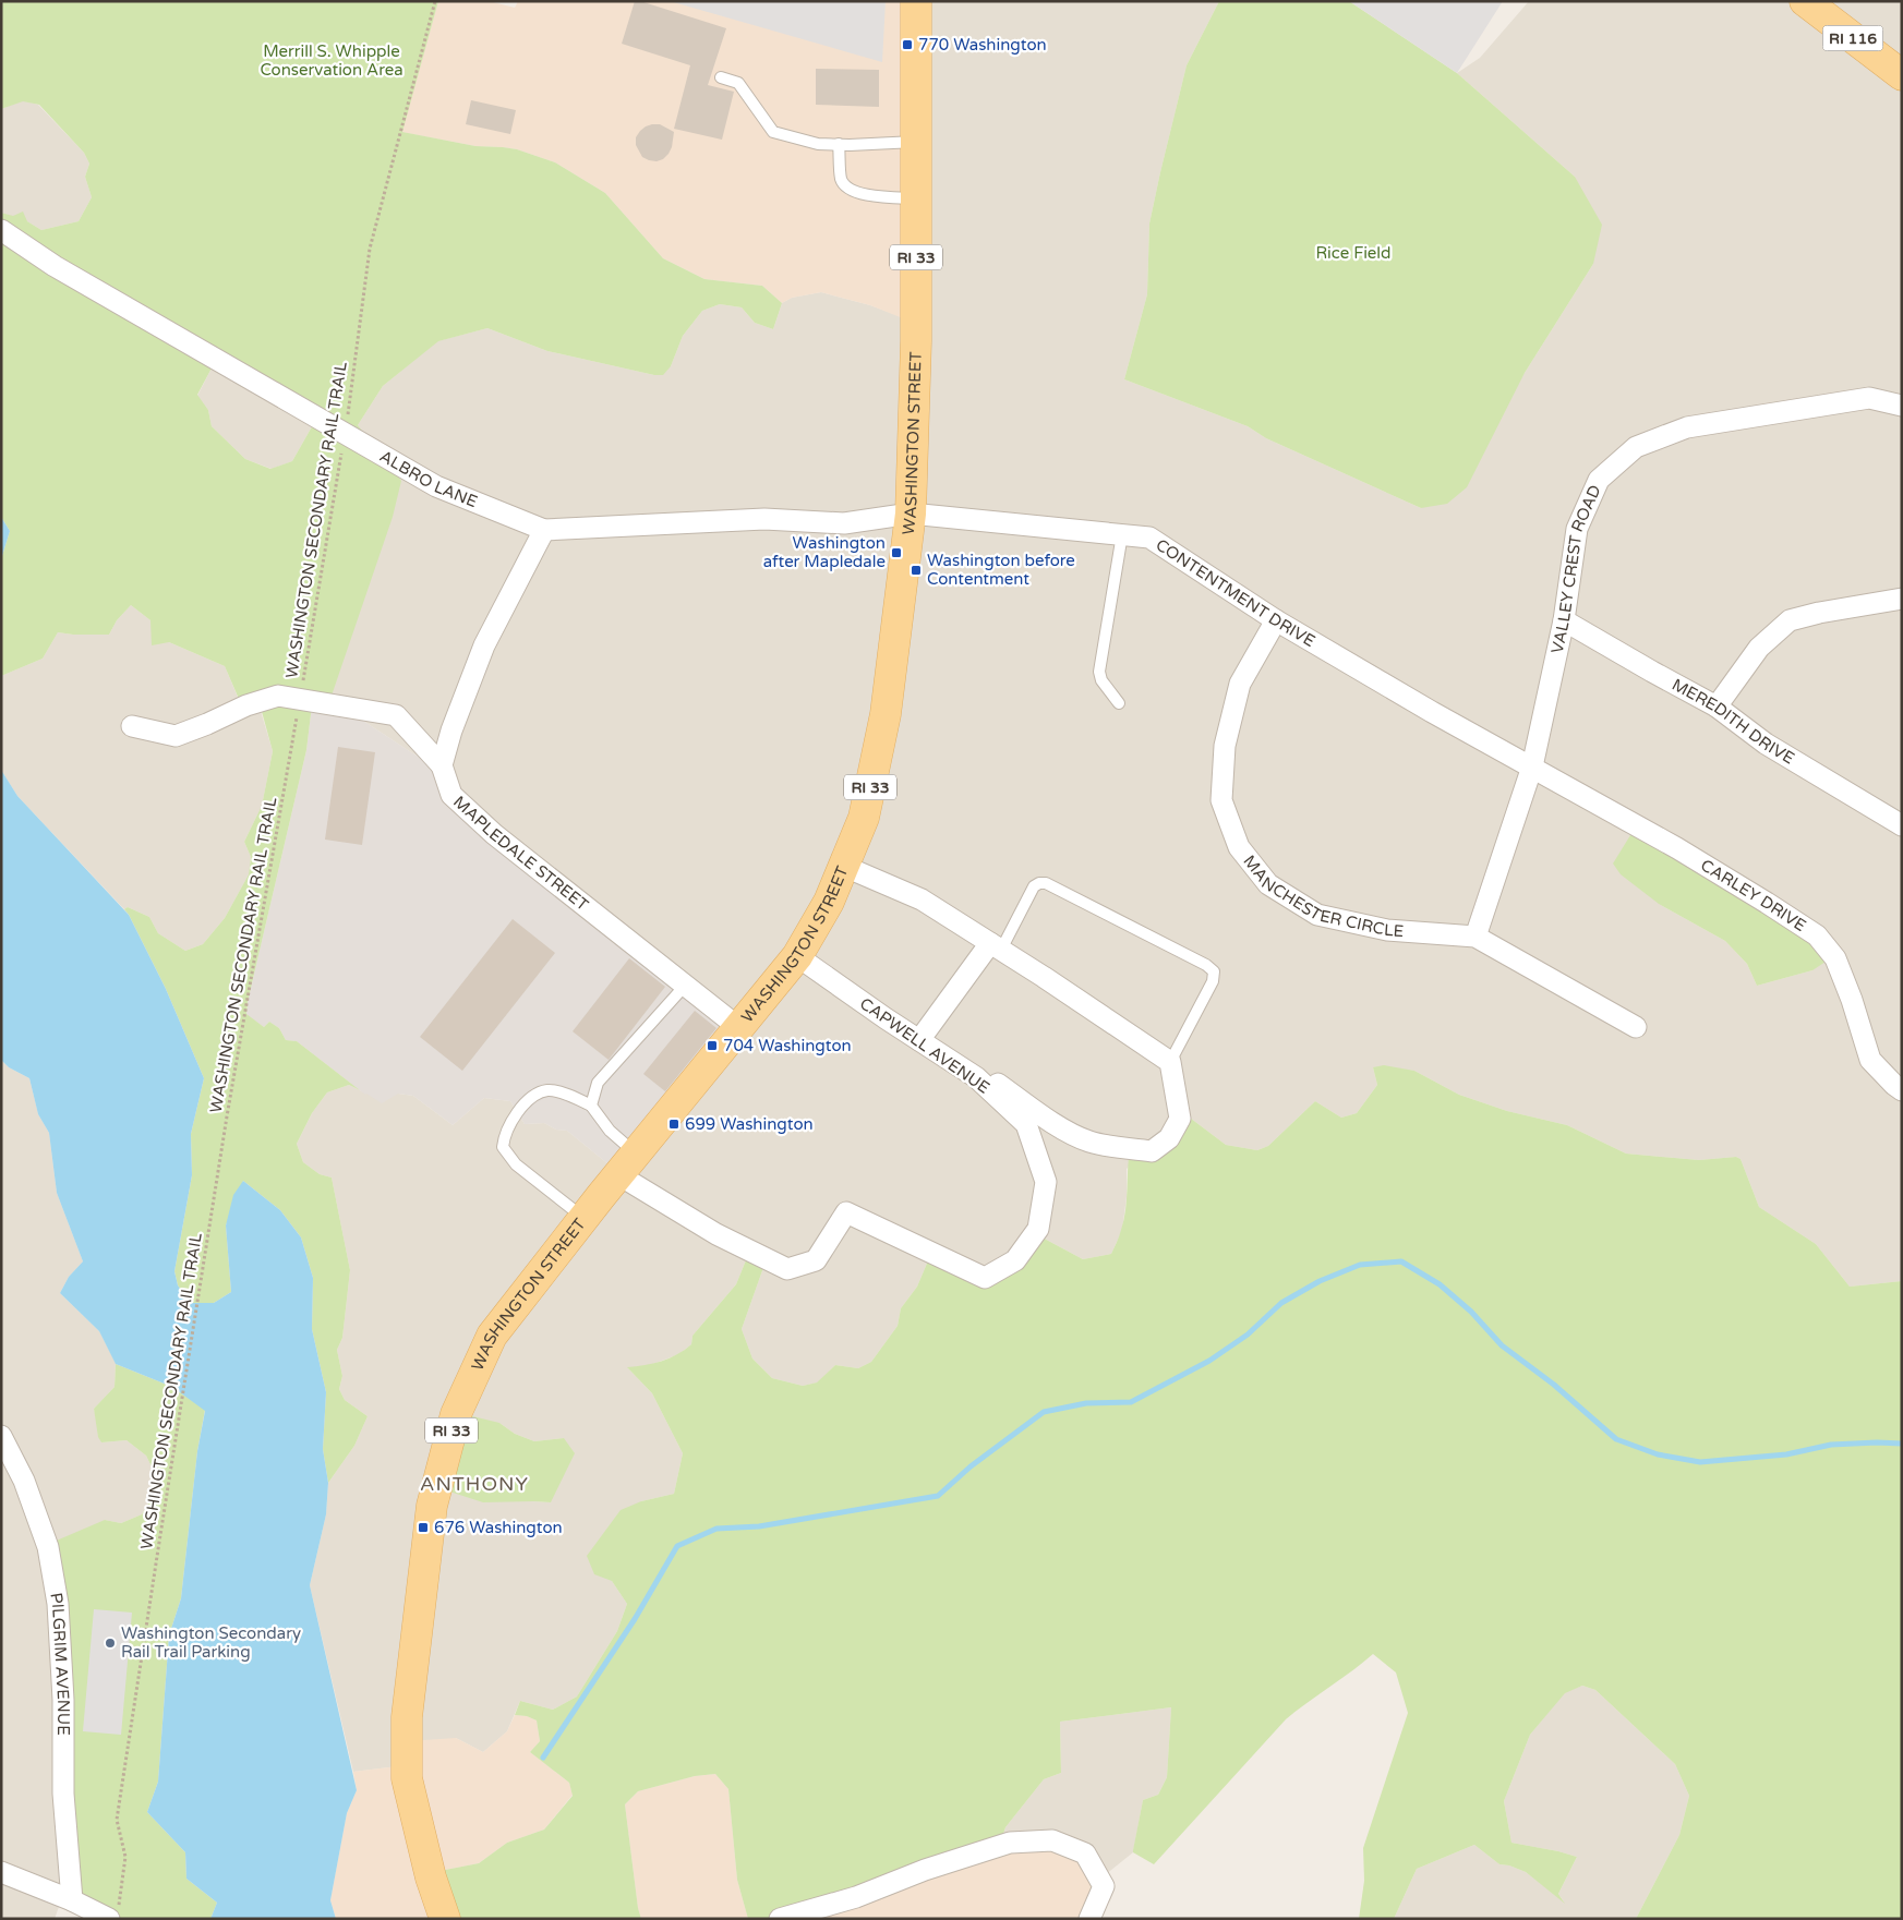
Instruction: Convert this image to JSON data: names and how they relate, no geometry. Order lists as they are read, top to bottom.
{
  "streets": {
    "main road": ["RI 116", "RI 33", "WASHINGTON STREET"],
    "street": [
      "ALBRO LANE",
      "VALLEY CREST ROAD",
      "CONTENTMENT DRIVE",
      "MEREDITH DRIVE",
      "MAPLEDALE STREET",
      "MANCHESTER CIRCLE",
      "CARLEY DRIVE",
      "CAPWELL AVENUE",
      "PILGRIM AVENUE"
    ],
    "path": ["WASHINGTON SECONDARY RAIL TRAIL"]
  },
  "crossings": [
    ["WASHINGTON STREET", "ALBRO LANE"],
    ["WASHINGTON STREET", "CONTENTMENT DRIVE"],
    ["WASHINGTON STREET", "MAPLEDALE STREET"],
    ["WASHINGTON STREET", "CAPWELL AVENUE"],
    ["ALBRO LANE", "WASHINGTON SECONDARY RAIL TRAIL"],
    ["ALBRO LANE", "CONTENTMENT DRIVE"],
    ["VALLEY CREST ROAD", "CONTENTMENT DRIVE"],
    ["VALLEY CREST ROAD", "MEREDITH DRIVE"],
    ["VALLEY CREST ROAD", "MANCHESTER CIRCLE"],
    ["VALLEY CREST ROAD", "CARLEY DRIVE"],
    ["CONTENTMENT DRIVE", "MANCHESTER CIRCLE"],
    ["CONTENTMENT DRIVE", "CARLEY DRIVE"]
  ],
  "districts": ["ANTHONY"],
  "parks": ["Merrill S. Whipple Conservation Area", "Rice Field"],
  "places": {
    "transit": [
      "770 Washington",
      "Washington after Mapledale",
      "Washington before Contentment",
      "704 Washington",
      "699 Washington",
      "676 Washington"
    ],
    "other": ["Washington Secondary Rail Trail Parking"]
  }
}
